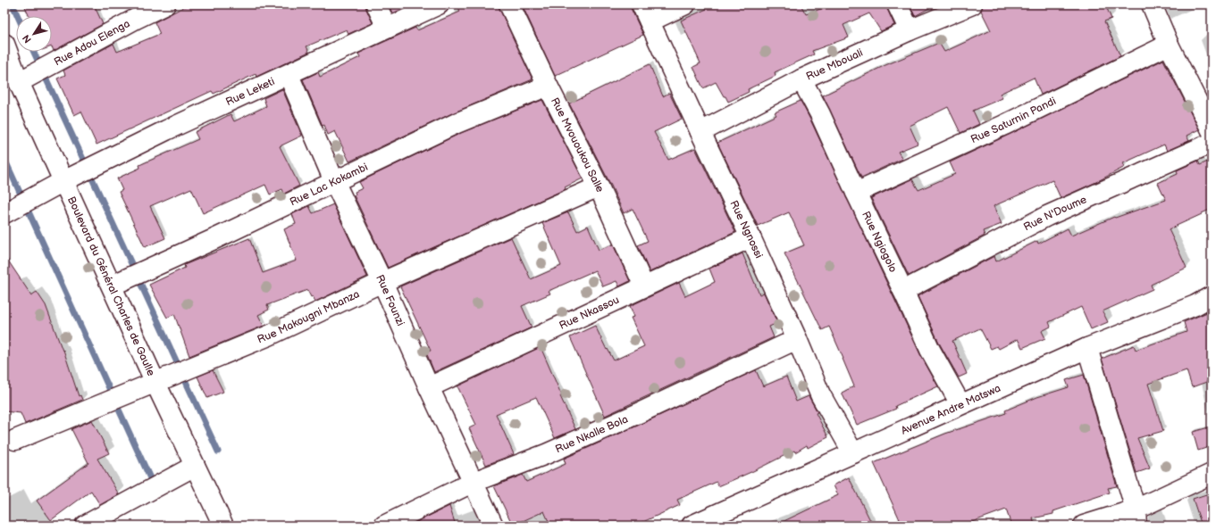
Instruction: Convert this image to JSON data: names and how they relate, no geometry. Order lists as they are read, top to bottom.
{
  "streets": {
    "street": [
      "Rue Adou Elenga",
      "Rue Mbouali",
      "Rue Leketi",
      "Rue Saturnin Pandi",
      "Rue Mvououkou Salle",
      "Rue Lac Kokambi",
      "Rue N'Doume",
      "Rue Ngnossi",
      "Rue Ngiogolo",
      "Boulevard du Général Charles de Gaulle",
      "Rue Founzi",
      "Rue Nkassou",
      "Rue Makougni Mbanza",
      "Avenue Andre Matswa",
      "Rue Nkalle Bola"
    ]
  },
  "crossings": [
    ["Rue Adou Elenga", "Boulevard du Général Charles de Gaulle"],
    ["Rue Mbouali", "Rue Ngnossi"],
    ["Rue Mbouali", "Rue Ngiogolo"],
    ["Rue Leketi", "Boulevard du Général Charles de Gaulle"],
    ["Rue Leketi", "Rue Founzi"],
    ["Rue Saturnin Pandi", "Rue Ngiogolo"],
    ["Rue Mvououkou Salle", "Rue Lac Kokambi"],
    ["Rue Mvououkou Salle", "Rue Nkassou"],
    ["Rue Mvououkou Salle", "Rue Makougni Mbanza"],
    ["Rue Lac Kokambi", "Boulevard du Général Charles de Gaulle"],
    ["Rue Lac Kokambi", "Rue Founzi"],
    ["Rue N'Doume", "Rue Ngiogolo"],
    ["Rue Ngnossi", "Rue Nkassou"],
    ["Rue Ngnossi", "Avenue Andre Matswa"],
    ["Rue Ngnossi", "Rue Nkalle Bola"],
    ["Rue Ngiogolo", "Avenue Andre Matswa"],
    ["Boulevard du Général Charles de Gaulle", "Rue Makougni Mbanza"],
    ["Rue Founzi", "Rue Nkassou"],
    ["Rue Founzi", "Rue Makougni Mbanza"],
    ["Rue Founzi", "Rue Nkalle Bola"]
  ],
  "north": "bottom left"
}
